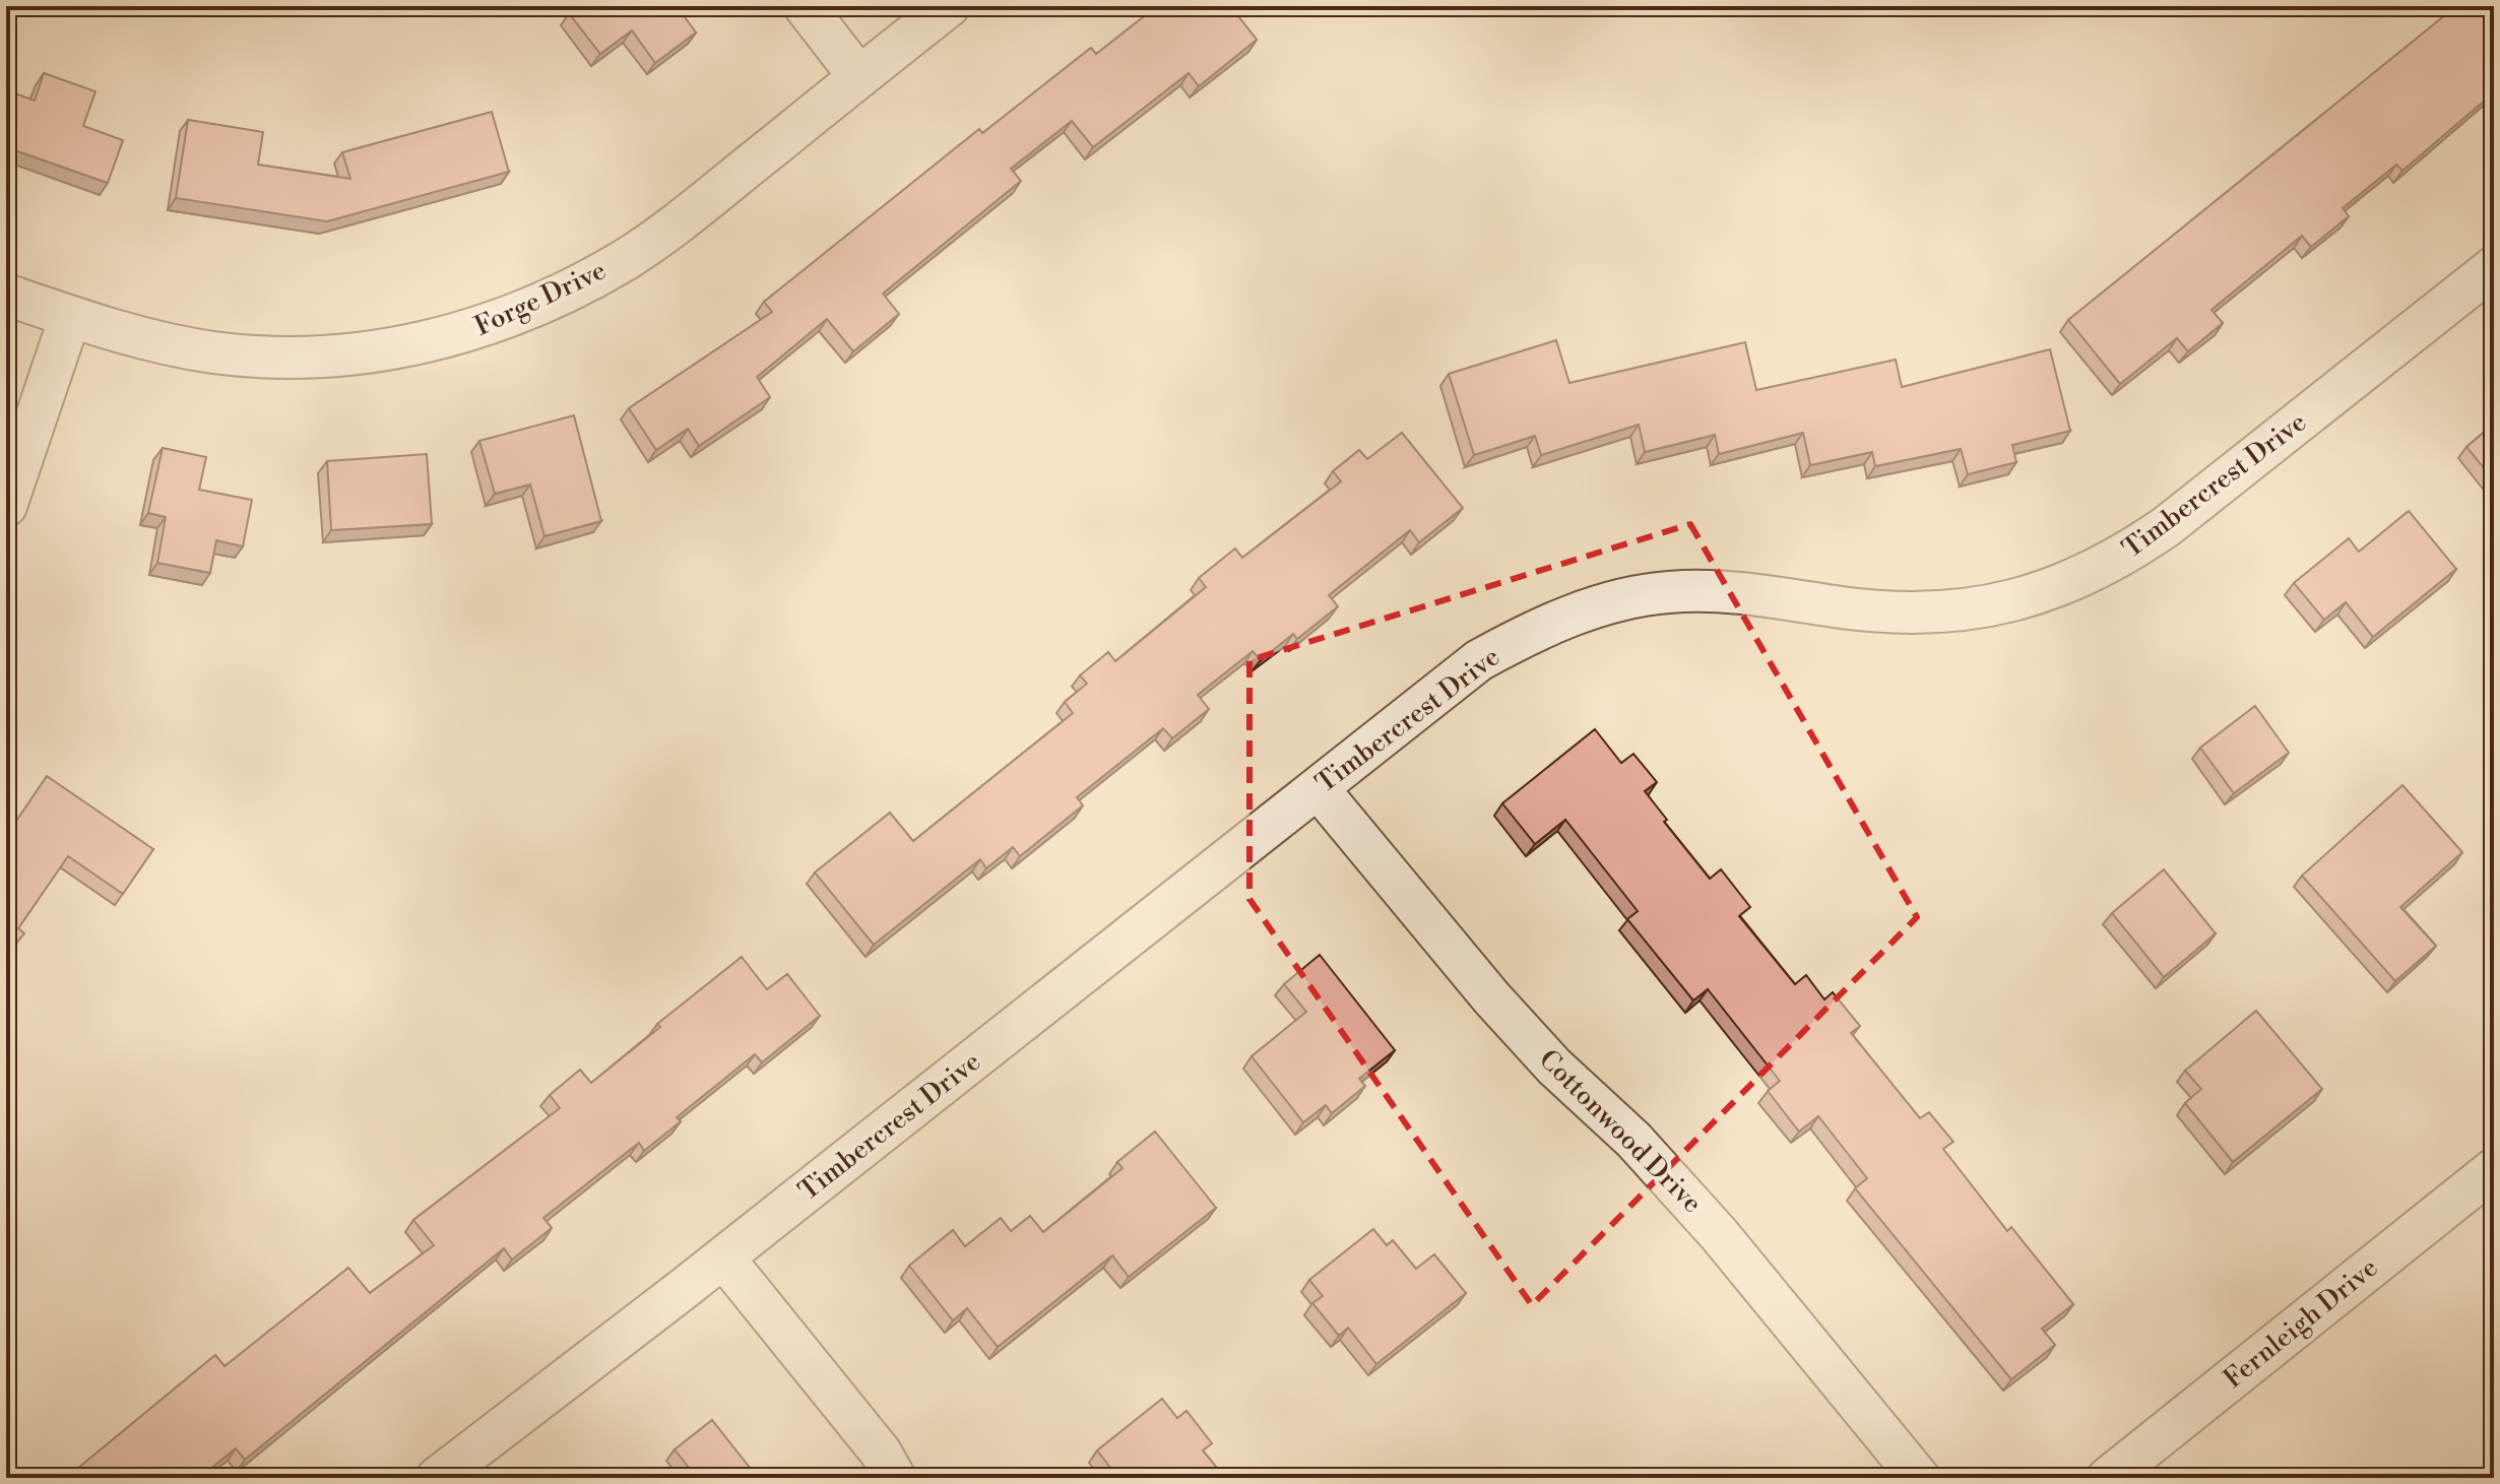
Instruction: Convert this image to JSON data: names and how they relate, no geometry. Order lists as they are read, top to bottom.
{
  "streets": {
    "street": [
      "Forge Drive",
      "Timbercrest Drive",
      "Cottonwood Drive",
      "Fernleigh Drive"
    ]
  },
  "crossings": [
    ["Timbercrest Drive", "Cottonwood Drive"]
  ]
}
